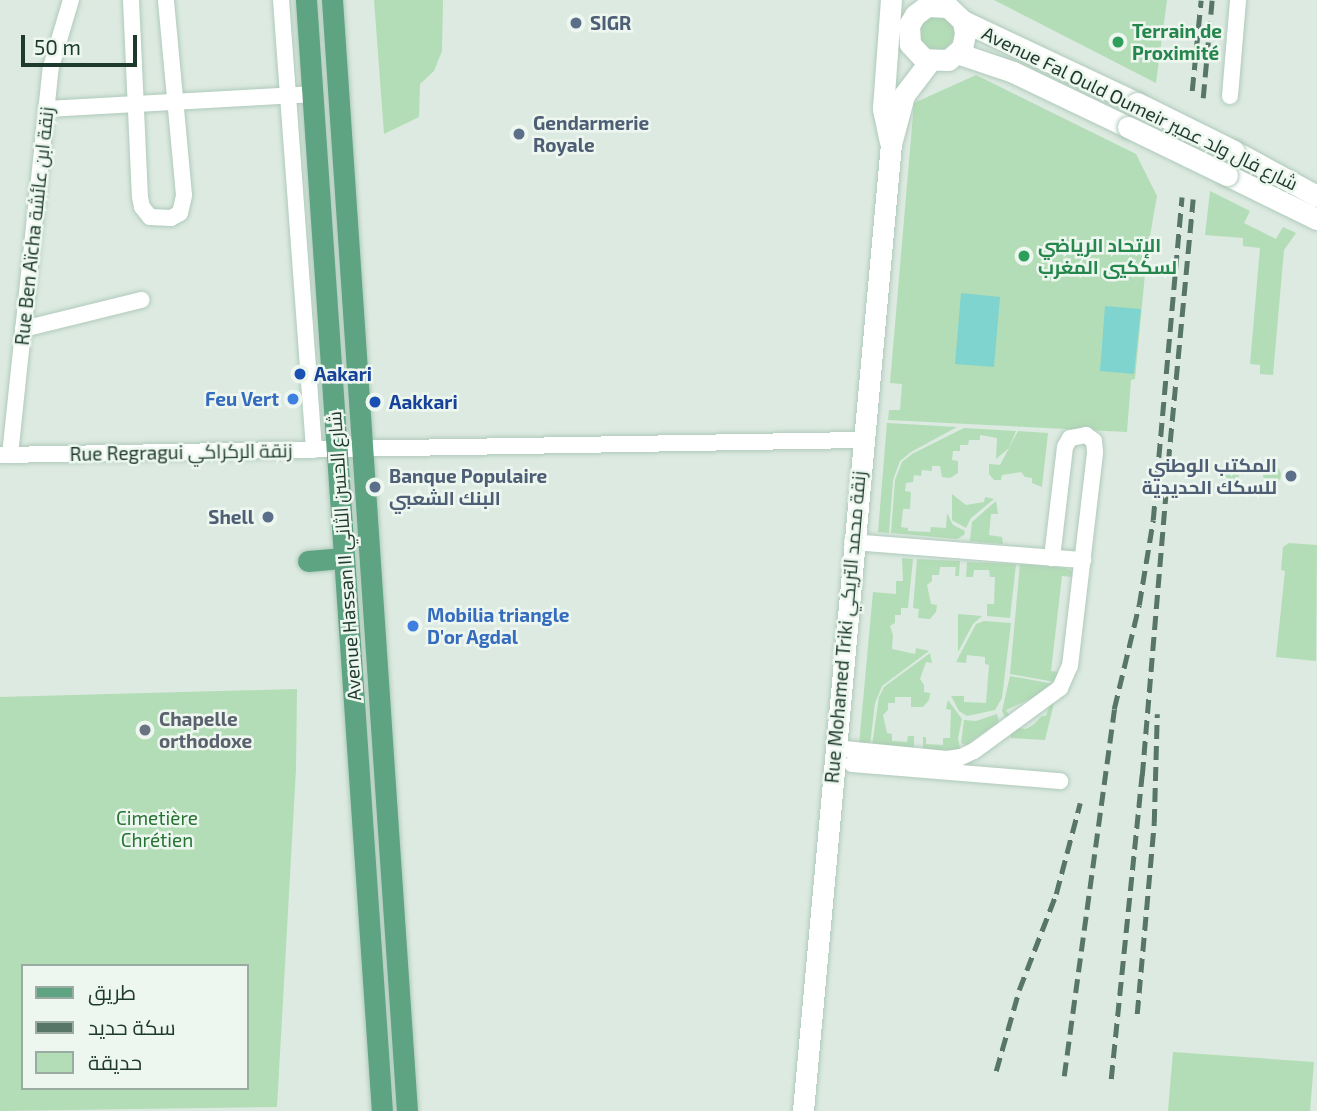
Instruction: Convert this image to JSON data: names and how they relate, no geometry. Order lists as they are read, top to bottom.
{
  "streets": {
    "main road": ["Avenue Hassan II شارع الحسن الثاني"],
    "street": [
      "Avenue Fal Ould Oumeir شارع فال ولد عمير",
      "Rue Ben Aïcha زنقة ابن عائشة",
      "Rue Regragui زنقة الركراكي",
      "Rue Mohamed Triki زنقة محمد التريكي"
    ]
  },
  "crossings": [
    ["Avenue Fal Ould Oumeir شارع فال ولد عمير", "Rue Mohamed Triki زنقة محمد التريكي"],
    ["Rue Ben Aïcha زنقة ابن عائشة", "Rue Regragui زنقة الركراكي"],
    ["Rue Regragui زنقة الركراكي", "Avenue Hassan II شارع الحسن الثاني"],
    ["Rue Regragui زنقة الركراكي", "Rue Mohamed Triki زنقة محمد التريكي"]
  ],
  "parks": ["Cimetière Chrétien"],
  "places": [
    "SIGR",
    "Terrain de Proximité",
    "Gendarmerie Royale",
    "الإتحاد الرياضي لسككيي المغرب",
    "Aakari",
    "Feu Vert",
    "Aakkari",
    "المكتب الوطني للسكك الحديدية",
    "Banque Populaire البنك الشعبي",
    "Shell",
    "Mobilia triangle D'or Agdal",
    "Chapelle orthodoxe"
  ],
  "legend": ["طريق", "سكة حديد", "حديقة"],
  "scale_bar": "50 m"
}
